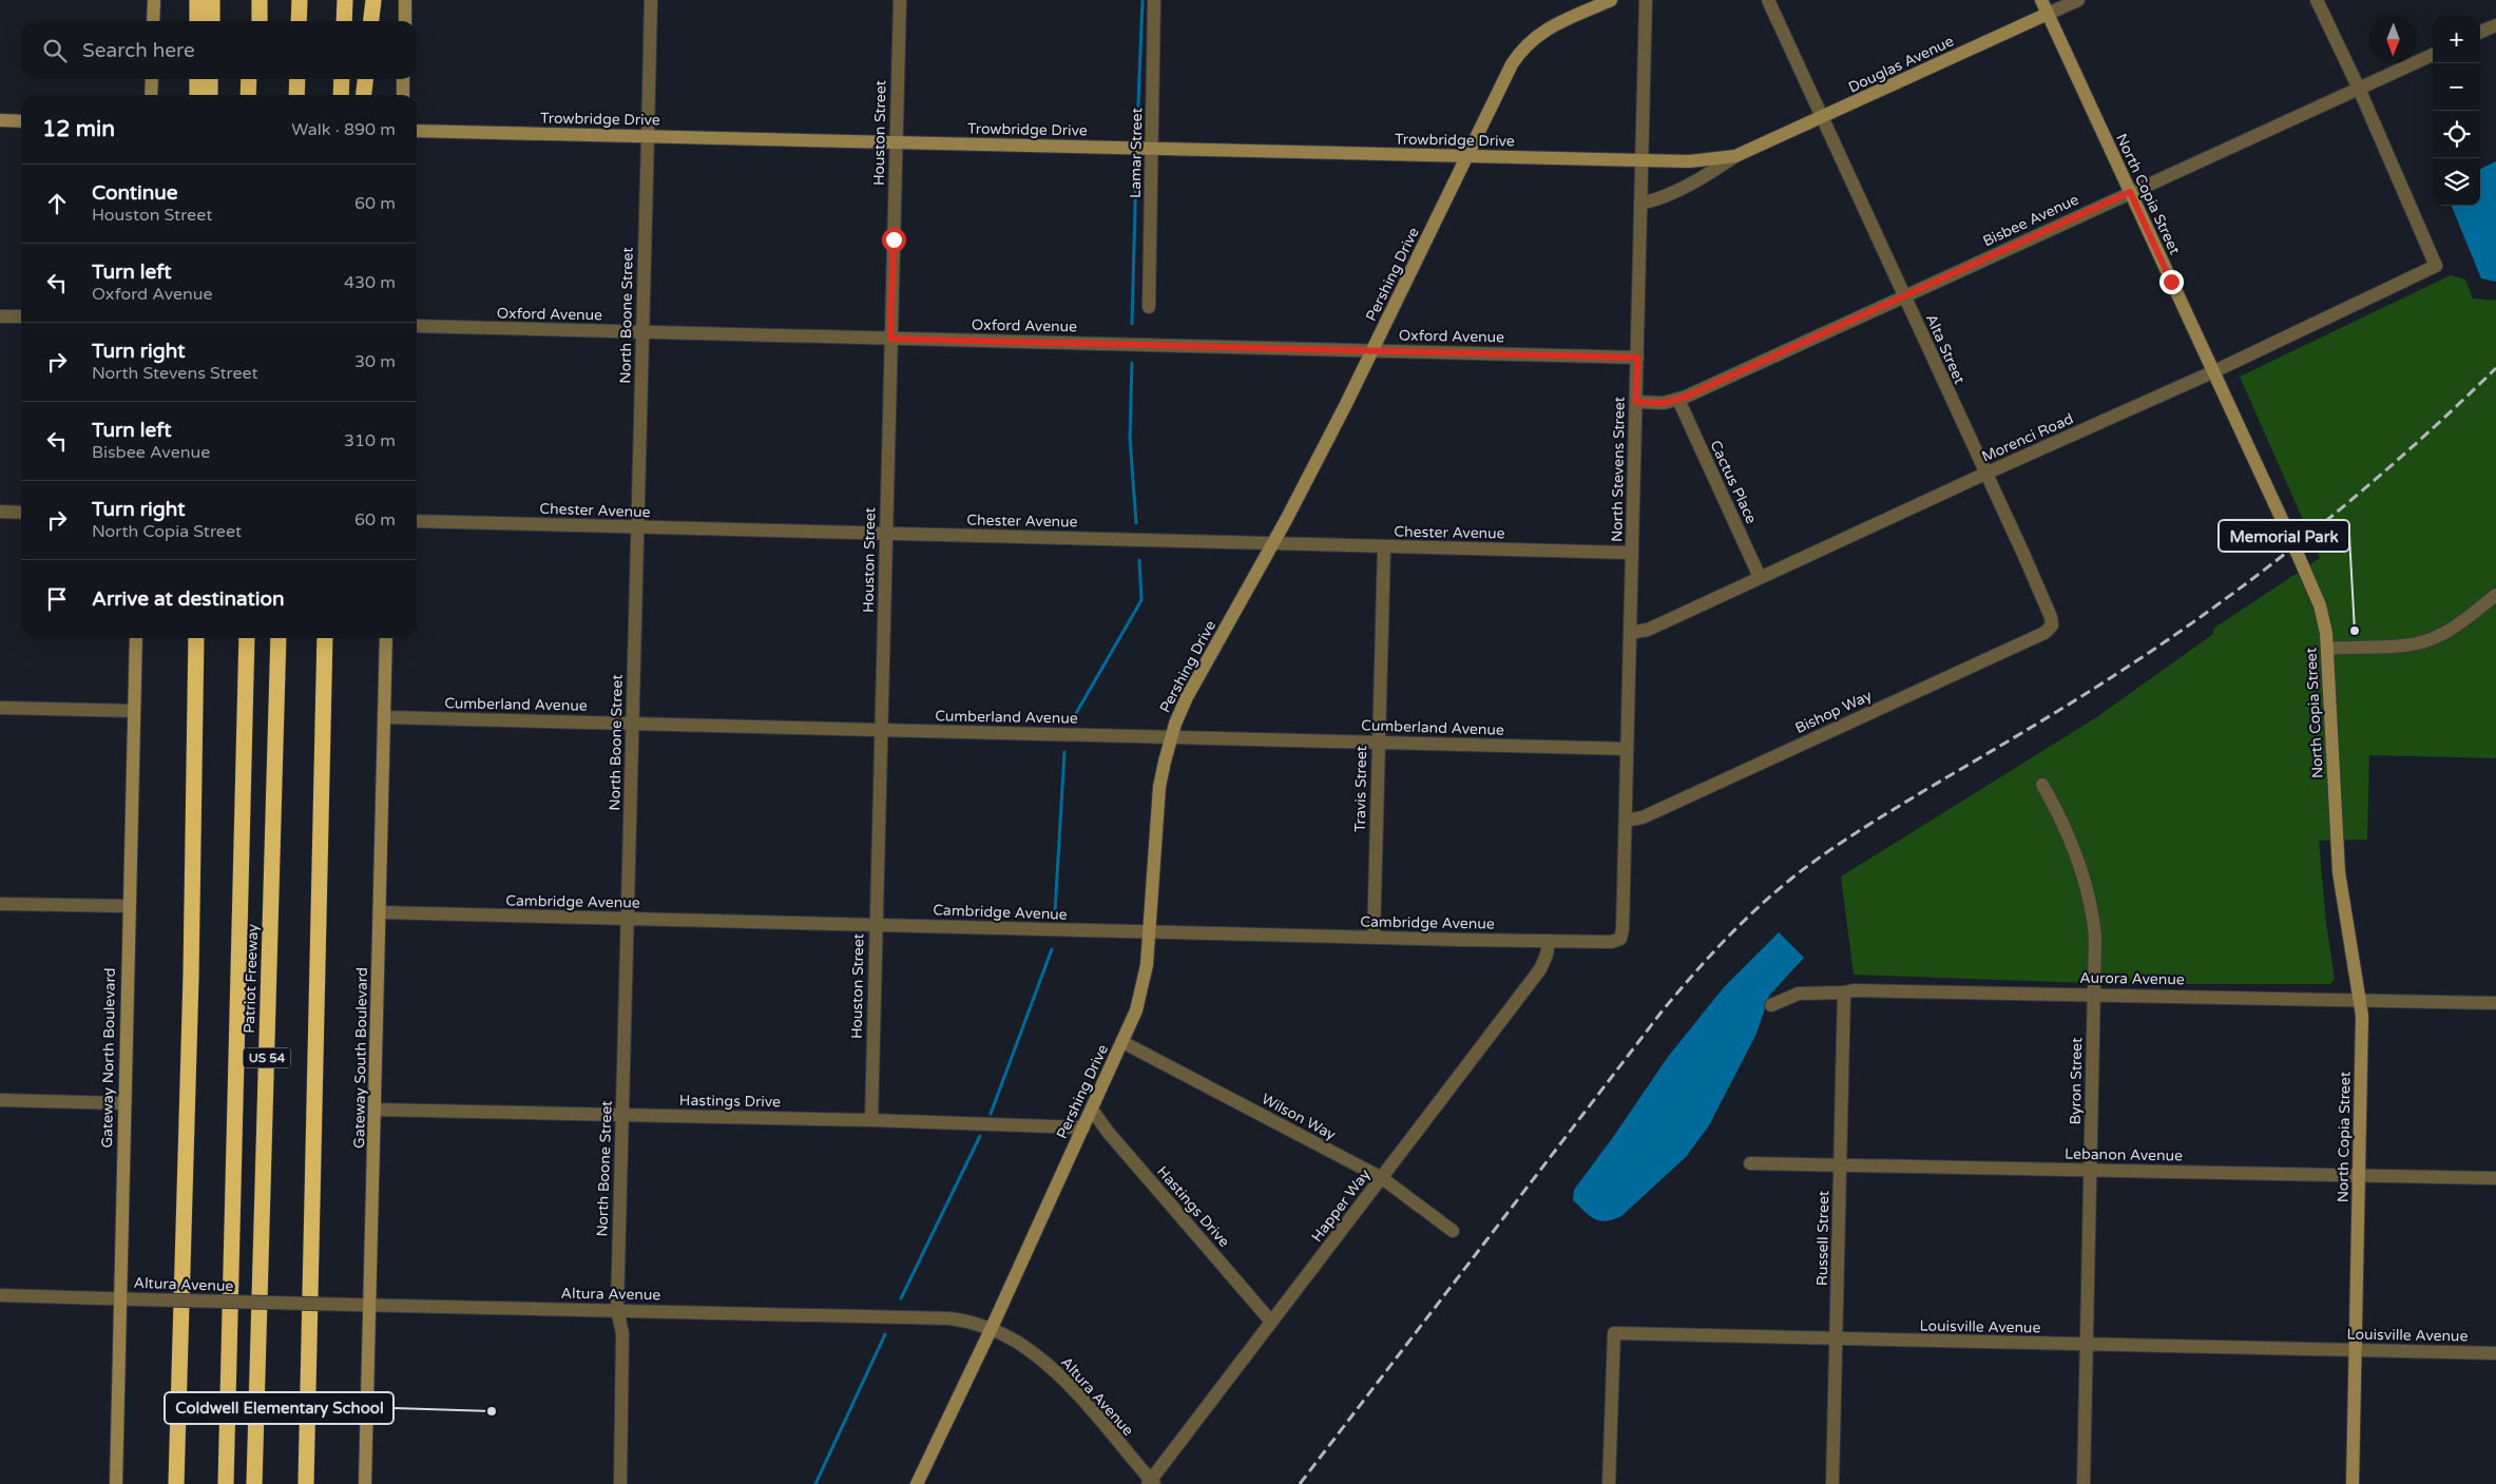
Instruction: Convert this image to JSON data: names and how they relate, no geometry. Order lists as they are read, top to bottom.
{
  "streets": {
    "highway": ["Patriot Freeway", "US 54"],
    "main road": [
      "Douglas Avenue",
      "Trowbridge Drive",
      "North Copia Street",
      "Pershing Drive",
      "Gateway North Boulevard",
      "Gateway South Boulevard"
    ],
    "street": [
      "Houston Street",
      "Lamar Street",
      "Bisbee Avenue",
      "Oxford Avenue",
      "North Boone Street",
      "Alta Street",
      "Morenci Road",
      "North Stevens Street",
      "Cactus Place",
      "Chester Avenue",
      "Cumberland Avenue",
      "Bishop Way",
      "Travis Street",
      "Cambridge Avenue",
      "Aurora Avenue",
      "Byron Street",
      "Hastings Drive",
      "Wilson Way",
      "Lebanon Avenue",
      "Happer Way",
      "Russell Street",
      "Altura Avenue",
      "Louisville Avenue"
    ]
  },
  "crossings": [
    ["Douglas Avenue", "Trowbridge Drive"],
    ["Douglas Avenue", "North Copia Street"],
    ["Douglas Avenue", "Alta Street"],
    ["Douglas Avenue", "North Stevens Street"],
    ["Trowbridge Drive", "Houston Street"],
    ["Trowbridge Drive", "Lamar Street"],
    ["Trowbridge Drive", "Pershing Drive"],
    ["Trowbridge Drive", "North Boone Street"],
    ["Trowbridge Drive", "North Stevens Street"],
    ["Houston Street", "Oxford Avenue"],
    ["Houston Street", "Chester Avenue"],
    ["Houston Street", "Cumberland Avenue"],
    ["Houston Street", "Cambridge Avenue"],
    ["Houston Street", "Hastings Drive"],
    ["North Copia Street", "Bisbee Avenue"],
    ["North Copia Street", "Morenci Road"],
    ["North Copia Street", "Aurora Avenue"],
    ["North Copia Street", "Lebanon Avenue"],
    ["North Copia Street", "Louisville Avenue"],
    ["Bisbee Avenue", "Alta Street"],
    ["Bisbee Avenue", "Morenci Road"],
    ["Bisbee Avenue", "North Stevens Street"],
    ["Bisbee Avenue", "Cactus Place"],
    ["Pershing Drive", "Oxford Avenue"],
    ["Pershing Drive", "Chester Avenue"],
    ["Pershing Drive", "Cumberland Avenue"],
    ["Pershing Drive", "Cambridge Avenue"],
    ["Pershing Drive", "Hastings Drive"],
    ["Pershing Drive", "Wilson Way"],
    ["Pershing Drive", "Altura Avenue"],
    ["Oxford Avenue", "North Boone Street"],
    ["Oxford Avenue", "North Stevens Street"],
    ["North Boone Street", "Chester Avenue"],
    ["North Boone Street", "Cumberland Avenue"],
    ["North Boone Street", "Cambridge Avenue"],
    ["North Boone Street", "Hastings Drive"],
    ["North Boone Street", "Altura Avenue"],
    ["Alta Street", "Morenci Road"],
    ["Alta Street", "Bishop Way"],
    ["Morenci Road", "North Stevens Street"],
    ["Morenci Road", "Cactus Place"],
    ["North Stevens Street", "Chester Avenue"],
    ["North Stevens Street", "Cumberland Avenue"],
    ["North Stevens Street", "Bishop Way"],
    ["North Stevens Street", "Cambridge Avenue"],
    ["Chester Avenue", "Travis Street"],
    ["Cumberland Avenue", "Travis Street"],
    ["Cumberland Avenue", "Gateway South Boulevard"],
    ["Travis Street", "Cambridge Avenue"],
    ["Cambridge Avenue", "Gateway South Boulevard"],
    ["Cambridge Avenue", "Happer Way"],
    ["Aurora Avenue", "Byron Street"],
    ["Aurora Avenue", "Russell Street"],
    ["Gateway North Boulevard", "Altura Avenue"],
    ["Gateway South Boulevard", "Hastings Drive"],
    ["Gateway South Boulevard", "Altura Avenue"],
    ["Byron Street", "Lebanon Avenue"],
    ["Byron Street", "Louisville Avenue"],
    ["Hastings Drive", "Happer Way"],
    ["Wilson Way", "Happer Way"],
    ["Lebanon Avenue", "Russell Street"],
    ["Happer Way", "Altura Avenue"],
    ["Russell Street", "Louisville Avenue"]
  ],
  "places": ["Memorial Park", "Coldwell Elementary School"],
  "north": "bottom",
  "page": {
    "map_buttons": ["+", "−"],
    "search": "Search here",
    "heading": ["12 min", "Walk · 890 m"],
    "list": [
      ["Continue", "Houston Street", "60 m"],
      ["Turn left", "Oxford Avenue", "430 m"],
      ["Turn right", "North Stevens Street", "30 m"],
      ["Turn left", "Bisbee Avenue", "310 m"],
      ["Turn right", "North Copia Street", "60 m"],
      "Arrive at destination"
    ]
  }
}
